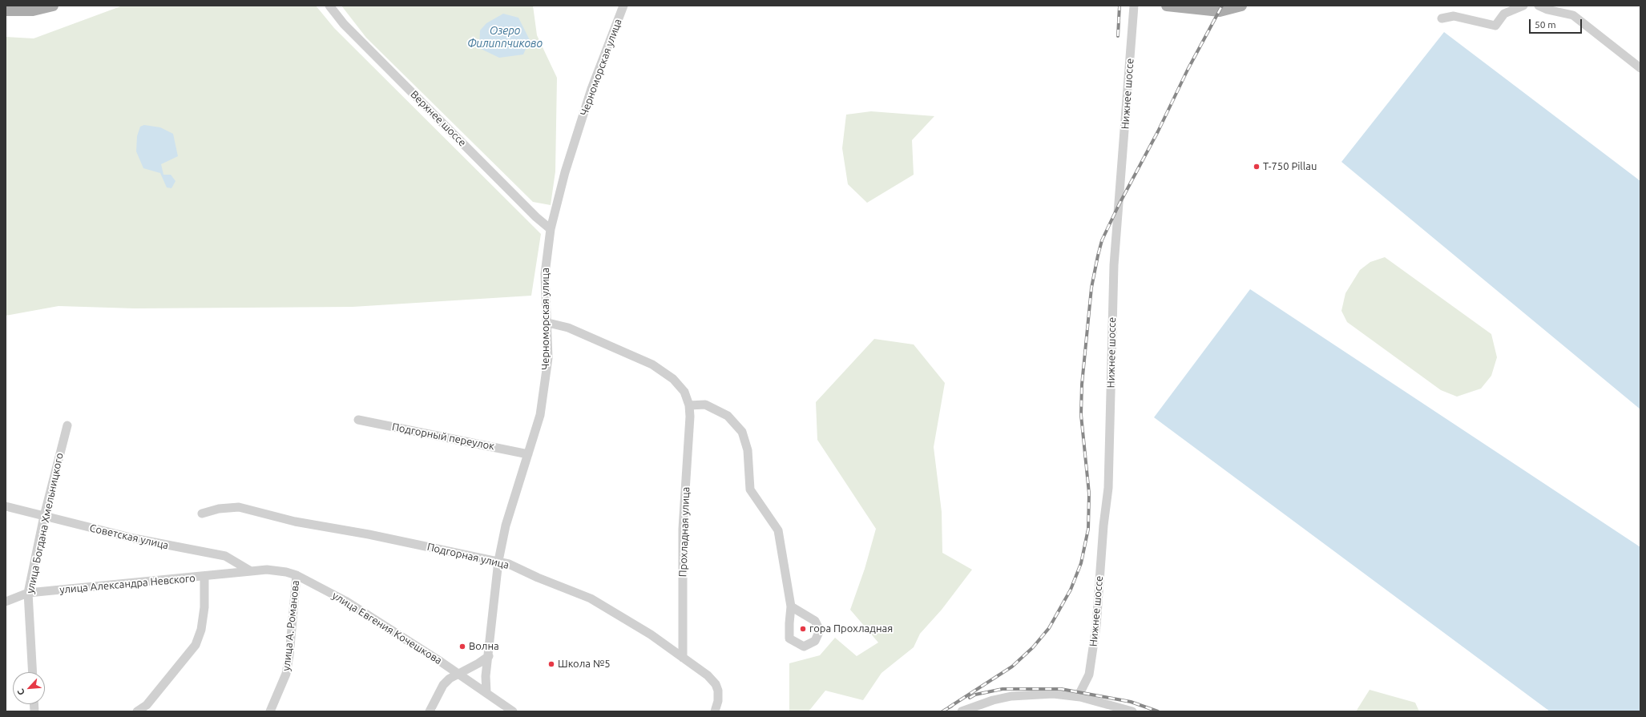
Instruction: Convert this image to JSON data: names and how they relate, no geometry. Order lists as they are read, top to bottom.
{
  "streets": {
    "street": [
      "Черноморская улица",
      "Нижнее шоссе",
      "Верхнее шоссе",
      "Подгорный переулок",
      "улица Богдана Хмельницкого",
      "Прохладная улица",
      "Советская улица",
      "Подгорная улица",
      "улица Александра Невского",
      "улица А. Романова",
      "улица Евгения Кочешкова"
    ]
  },
  "crossings": [
    ["Черноморская улица", "Верхнее шоссе"],
    ["Черноморская улица", "Подгорный переулок"],
    ["Черноморская улица", "Подгорная улица"],
    ["Черноморская улица", "улица Евгения Кочешкова"],
    ["улица Богдана Хмельницкого", "Советская улица"],
    ["улица Богдана Хмельницкого", "улица Александра Невского"],
    ["Прохладная улица", "Подгорная улица"],
    ["Советская улица", "улица Александра Невского"],
    ["Советская улица", "улица Евгения Кочешкова"],
    ["улица Александра Невского", "улица Евгения Кочешкова"],
    ["улица А. Романова", "улица Евгения Кочешкова"]
  ],
  "water": ["Озеро Филиппчиково"],
  "places": [
    "T-750 Pillau",
    "гора Прохладная",
    "Волна",
    "Школа №5"
  ],
  "scale_bar": "50 m",
  "north": "bottom left"
}
